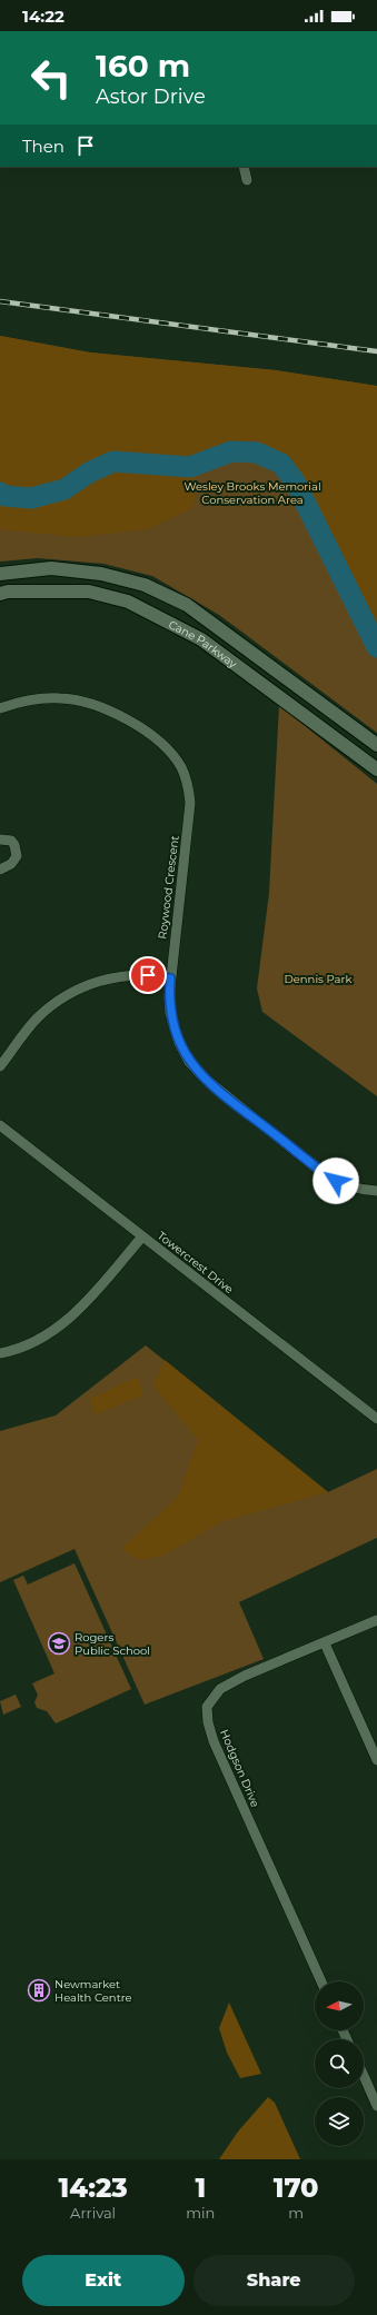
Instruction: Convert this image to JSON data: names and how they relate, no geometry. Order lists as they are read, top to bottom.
{
  "streets": {
    "main road": ["Cane Parkway"],
    "street": ["Roywood Crescent", "Towercrest Drive", "Hodgson Drive"]
  },
  "parks": ["Wesley Brooks Memorial Conservation Area", "Dennis Park"],
  "places": {
    "school or university": ["Rogers Public School"],
    "building": ["Newmarket Health Centre"]
  },
  "north": "left",
  "page": {
    "status": "14:22",
    "turn": ["160 m", "Astor Drive"],
    "then": "Then",
    "eta": [
      "14:23",
      "Arrival",
      "1",
      "min",
      "170",
      "m"
    ],
    "buttons": ["Exit", "Share"]
  }
}
